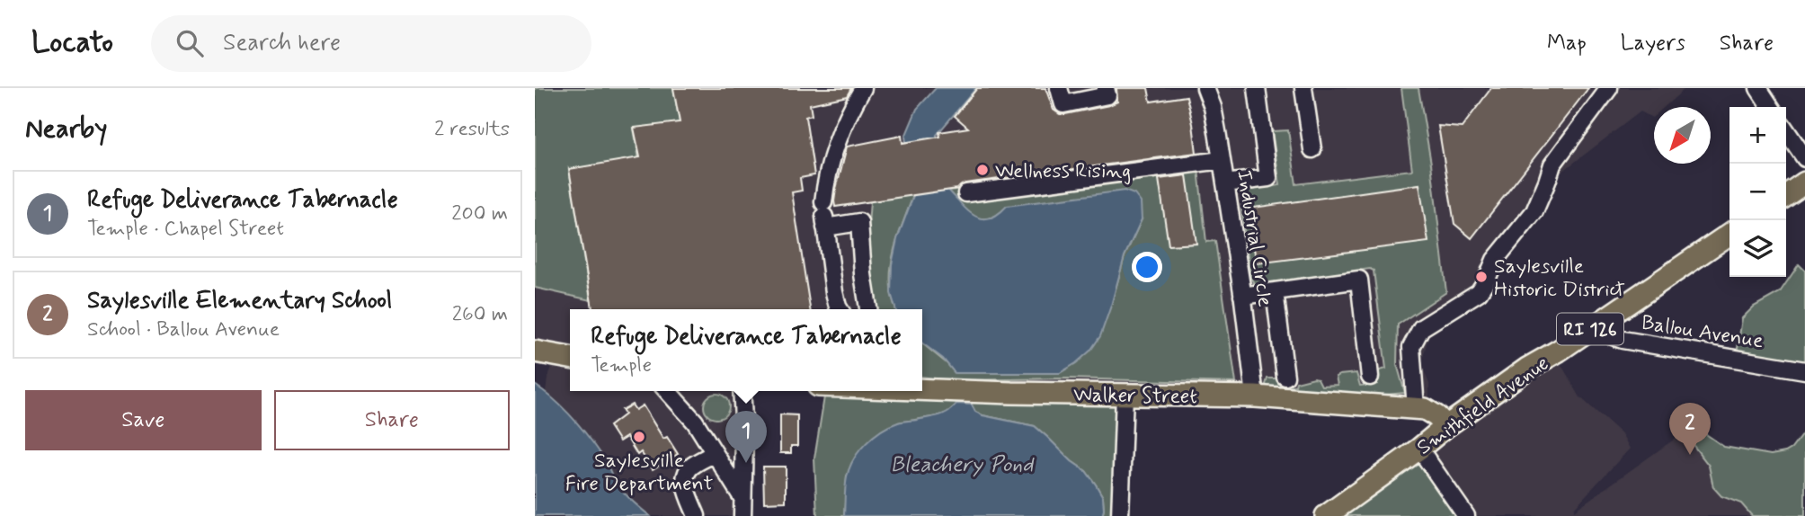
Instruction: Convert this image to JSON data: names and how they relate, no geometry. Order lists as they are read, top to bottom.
{
  "streets": {
    "main road": ["RI 126", "Walker Street", "Smithfield Avenue"],
    "street": ["Industrial Circle", "Ballou Avenue"]
  },
  "crossings": [
    ["Industrial Circle", "Walker Street"],
    ["Ballou Avenue", "Smithfield Avenue"],
    ["Walker Street", "Smithfield Avenue"]
  ],
  "water": ["Bleachery Pond"],
  "places": ["Wellness Rising", "Saylesville Historic District", "Saylesville Fire Department"],
  "north": "bottom left",
  "page": {
    "header": "Locato",
    "search": "Search here",
    "nav": ["Map", "Layers", "Share"],
    "heading": ["Nearby", "2 results"],
    "map_buttons": ["+", "−"],
    "list": [
      {
        "mark": "1",
        "name": "Refuge Deliverance Tabernacle",
        "note": "Temple · Chapel Street",
        "value": "200 m"
      },
      {
        "mark": "2",
        "name": "Saylesville Elementary School",
        "note": "School · Ballou Avenue",
        "value": "260 m"
      }
    ],
    "popup": ["Refuge Deliverance Tabernacle", "Temple"],
    "buttons": ["Save", "Share"],
    "pins": ["2", "1"]
  }
}
